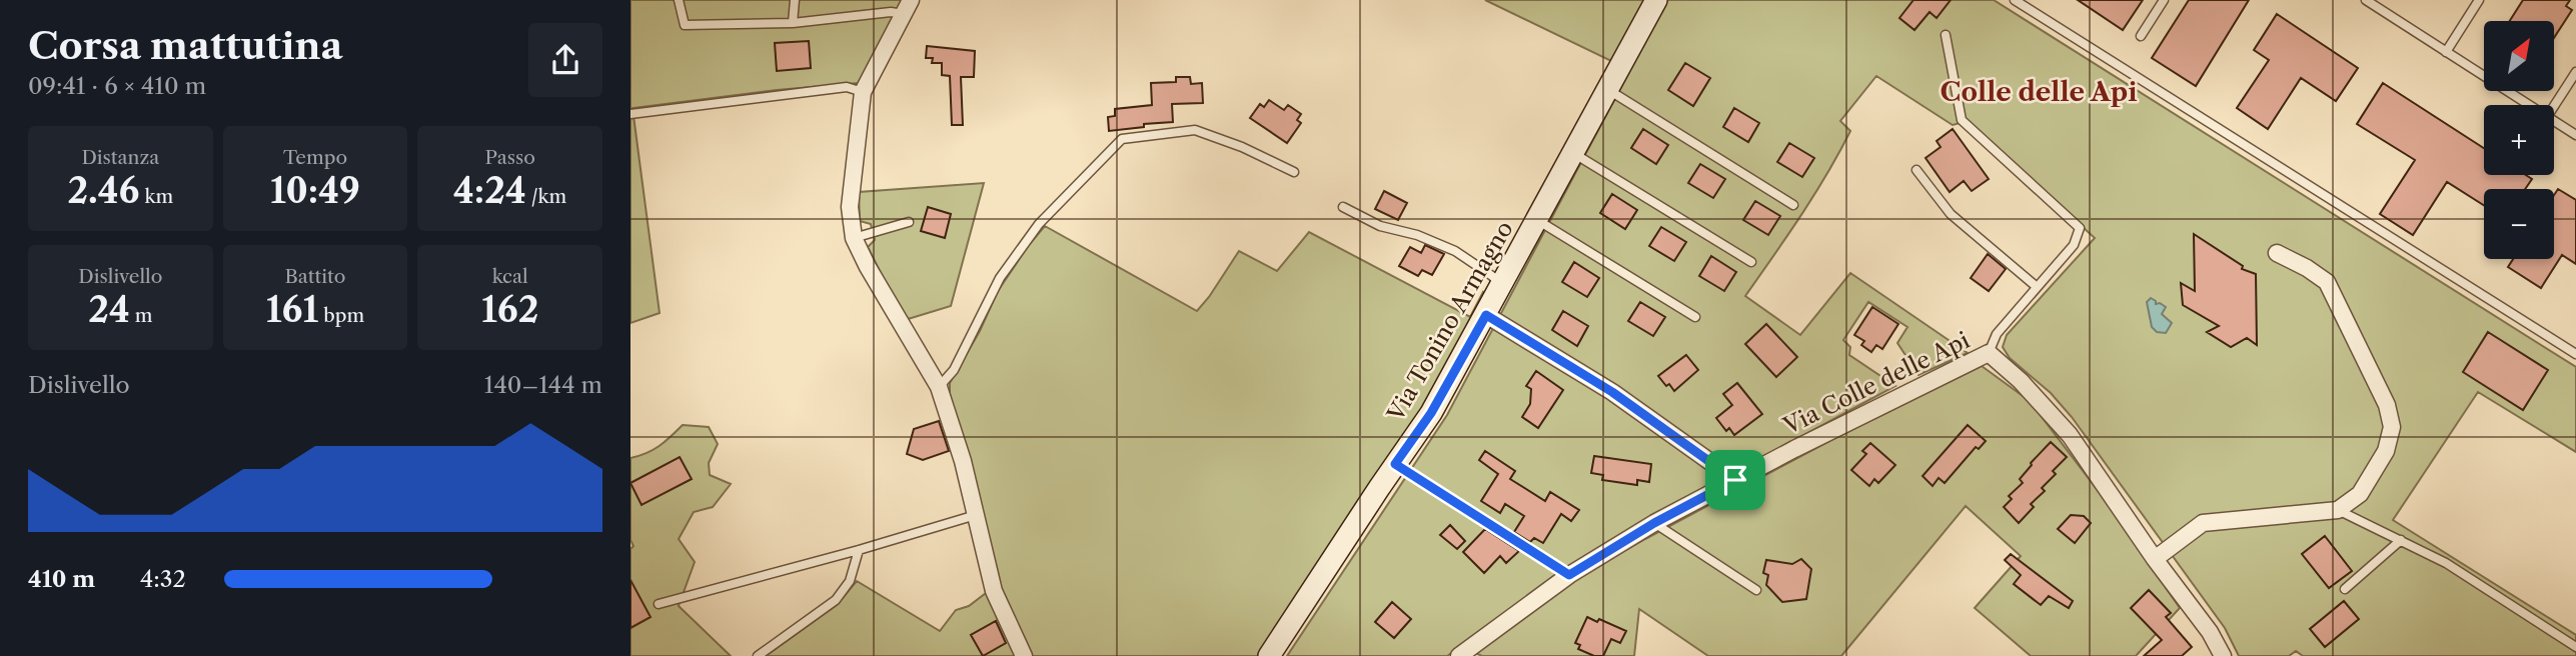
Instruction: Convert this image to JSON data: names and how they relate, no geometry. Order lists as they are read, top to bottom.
{
  "streets": {
    "street": ["Via Tonino Armagno", "Via Colle delle Api"]
  },
  "districts": ["Colle delle Api"],
  "north": "top right",
  "page": {
    "heading": ["Corsa mattutina", "09:41 · 6 × 410 m"],
    "map_buttons": ["+", "−"],
    "stats": [
      ["Distanza", "2.46 km"],
      ["Tempo", "10:49"],
      ["Passo", "4:24 /km"],
      ["Dislivello", "24 m"],
      ["Battito", "161 bpm"],
      ["kcal", "162"]
    ],
    "chart": ["Dislivello", "140–144 m"],
    "list": [
      {
        "name": "410 m",
        "note": "4:32"
      }
    ]
  }
}
